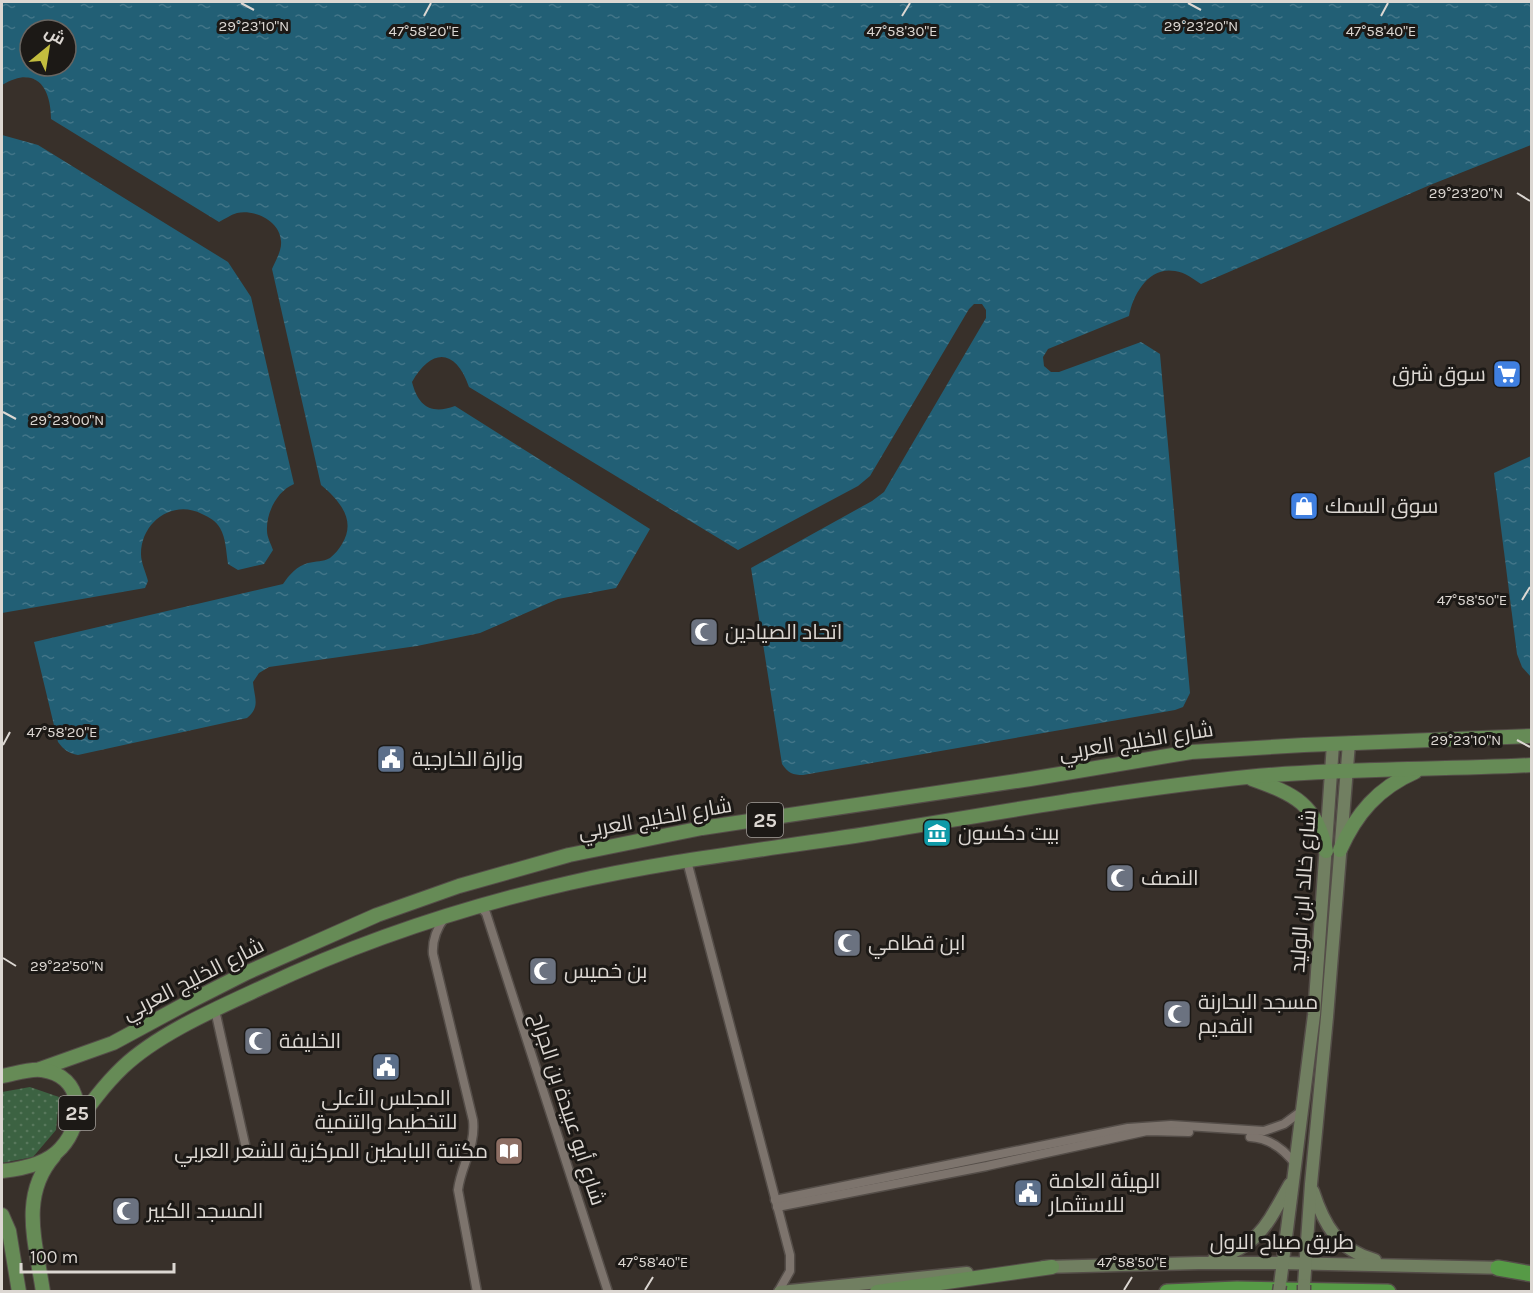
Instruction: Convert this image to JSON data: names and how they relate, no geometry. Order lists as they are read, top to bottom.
{
  "streets": {
    "main road": [
      "شارع الخليج العربي",
      "25",
      "شارع خالد ابن الوليد",
      "طريق صباح الاول"
    ],
    "street": ["شارع أبو عبيدة بن الجراح"]
  },
  "crossings": [
    ["شارع الخليج العربي", "25"],
    ["شارع الخليج العربي", "شارع خالد ابن الوليد"],
    ["شارع الخليج العربي", "شارع أبو عبيدة بن الجراح"],
    ["شارع خالد ابن الوليد", "طريق صباح الاول"]
  ],
  "places": {
    "supermarket": ["سوق شرق"],
    "shop": ["سوق السمك"],
    "mosque": [
      "اتحاد الصيادين",
      "النصف",
      "ابن قطامي",
      "بن خميس",
      "مسجد البحارنة القديم",
      "الخليفة",
      "المسجد الكبير"
    ],
    "public building": ["وزارة الخارجية", "المجلس الأعلى للتخطيط والتنمية", "الهيئة العامة للاستثمار"],
    "museum": ["بيت دكسون"],
    "library": ["مكتبة البابطين المركزية للشعر العربي"]
  },
  "scale_bar": "100 m",
  "north": "top right",
  "coordinates": [
    "29°23'10\"N",
    "29°23'20\"N",
    "47°58'20\"E",
    "47°58'30\"E",
    "47°58'40\"E",
    "29°23'00\"N",
    "47°58'50\"E",
    "29°22'50\"N"
  ]
}
